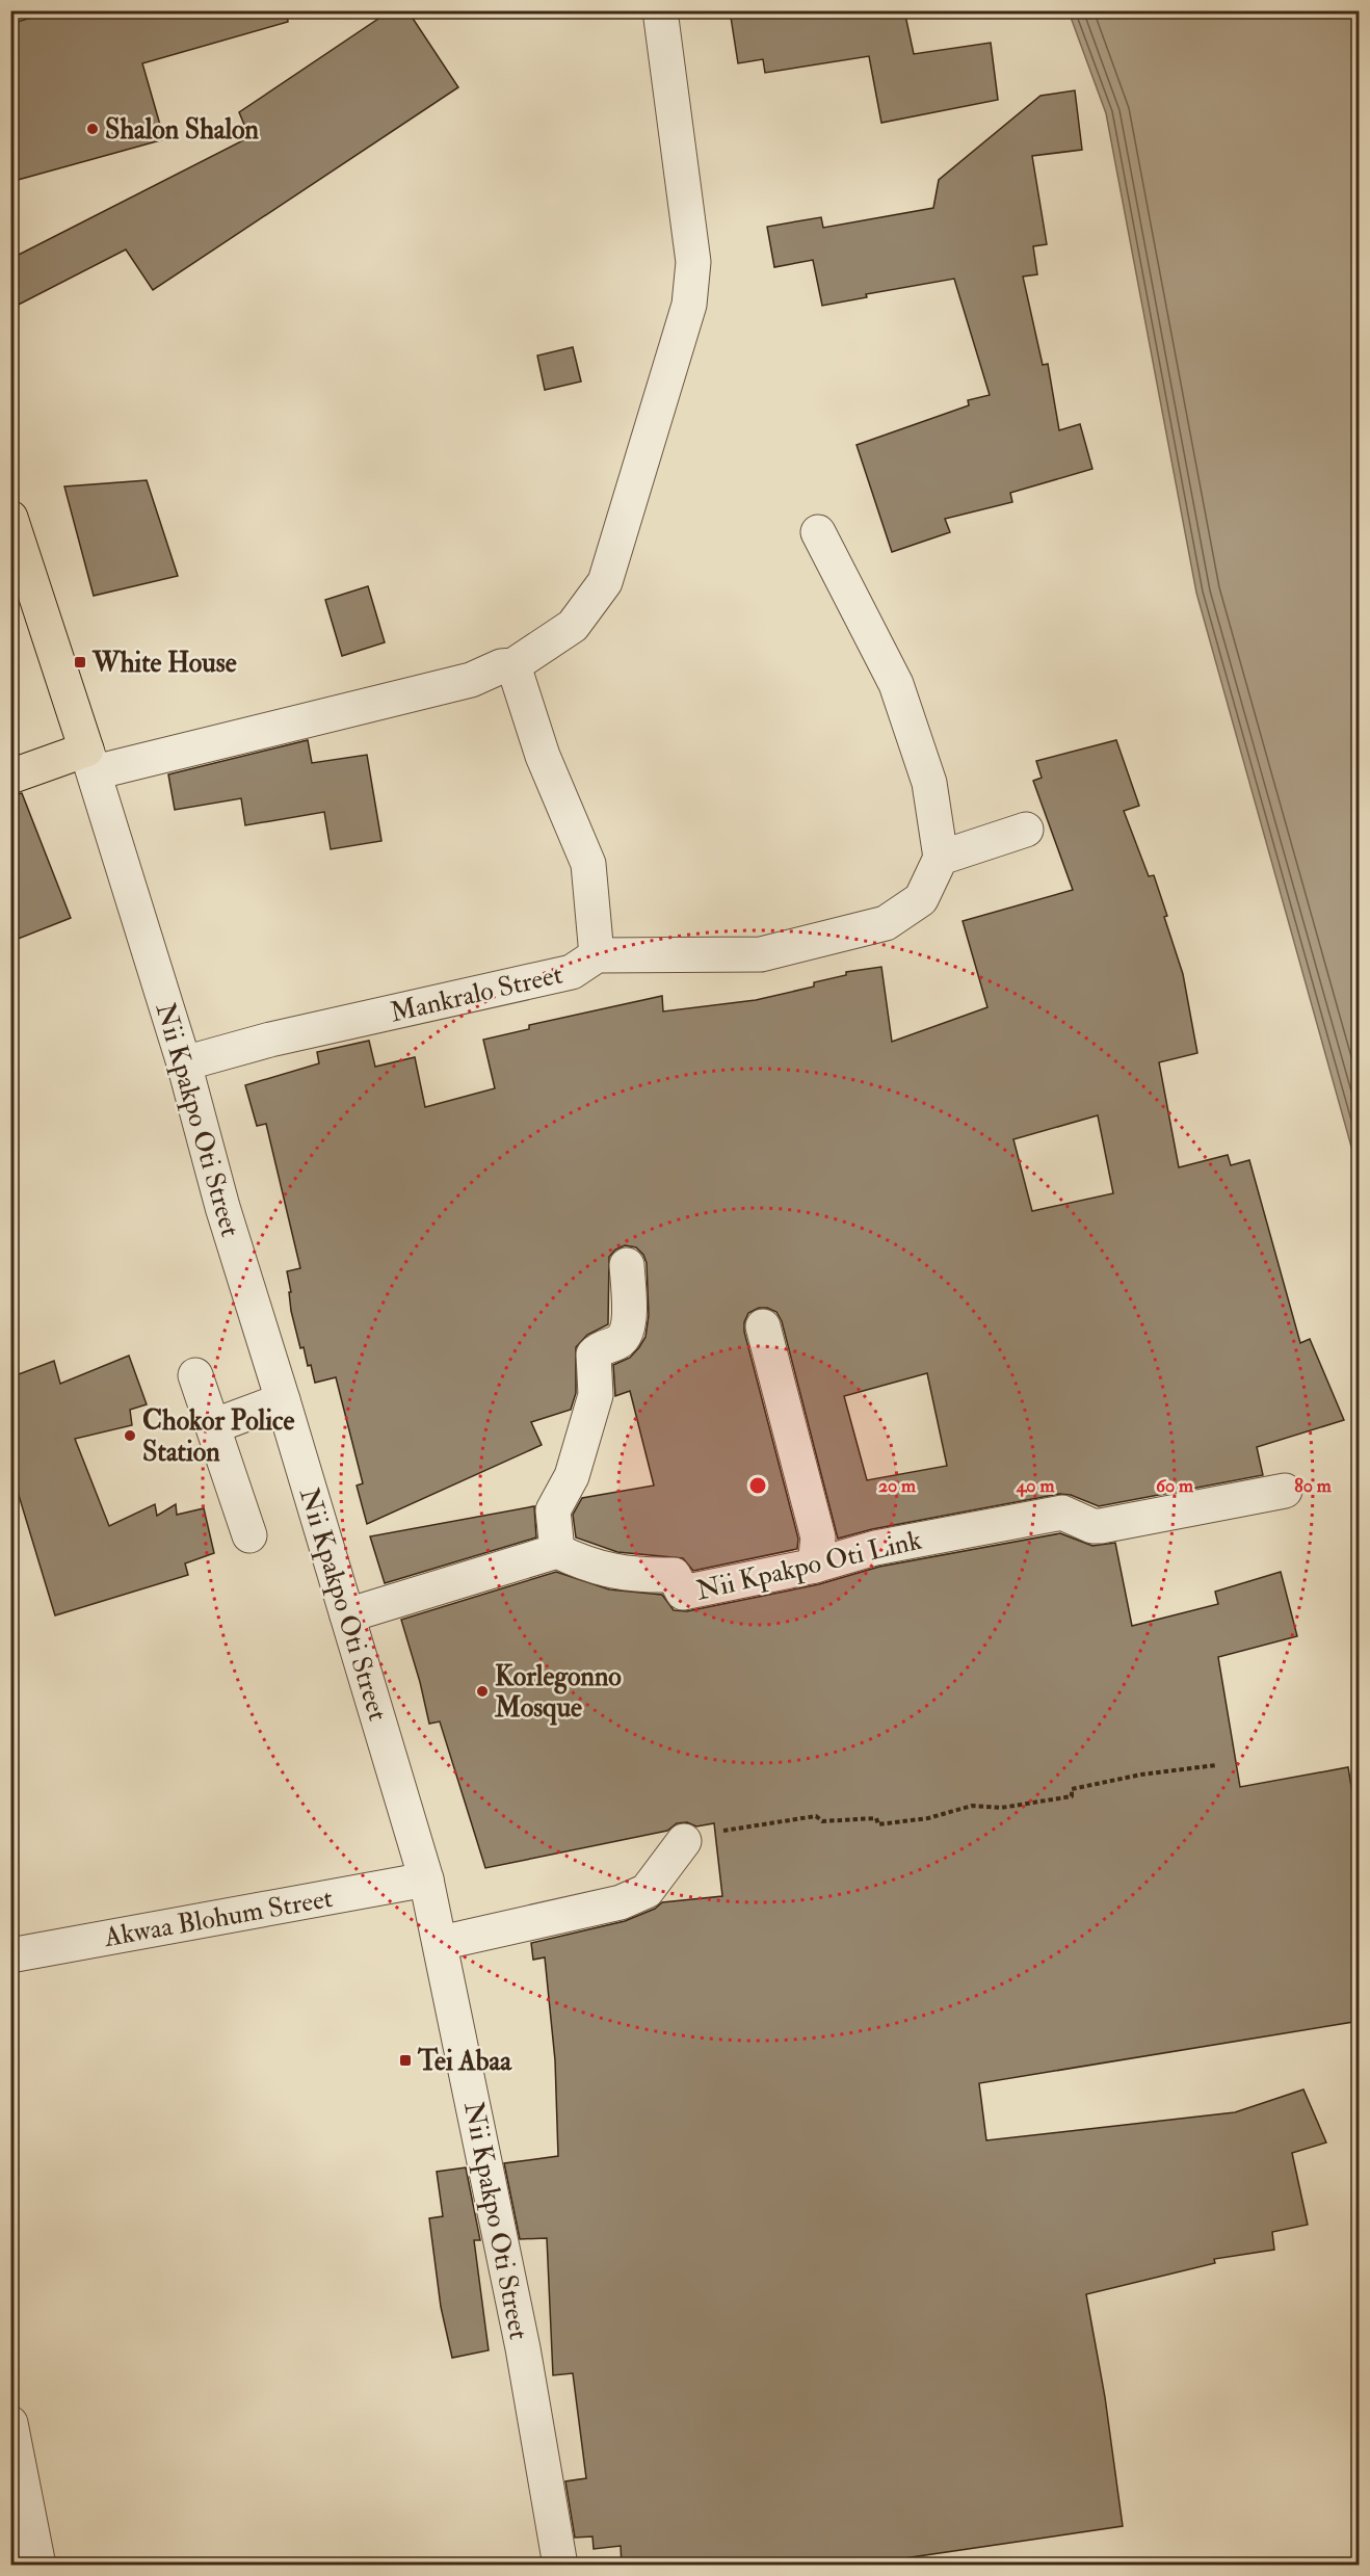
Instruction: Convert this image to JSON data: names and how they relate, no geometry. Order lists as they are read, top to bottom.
{
  "streets": {
    "main road": ["Nii Kpakpo Oti Street"],
    "street": ["Mankralo Street", "Nii Kpakpo Oti Link", "Akwaa Blohum Street"]
  },
  "crossings": [
    ["Mankralo Street", "Nii Kpakpo Oti Street"],
    ["Nii Kpakpo Oti Street", "Akwaa Blohum Street"]
  ],
  "places": {
    "other": ["Shalon Shalon", "Chokor Police Station", "Korlegonno Mosque"],
    "transit": ["White House", "Tei Abaa"]
  },
  "rings": [
    "20 m",
    "40 m",
    "60 m",
    "80 m"
  ]
}
